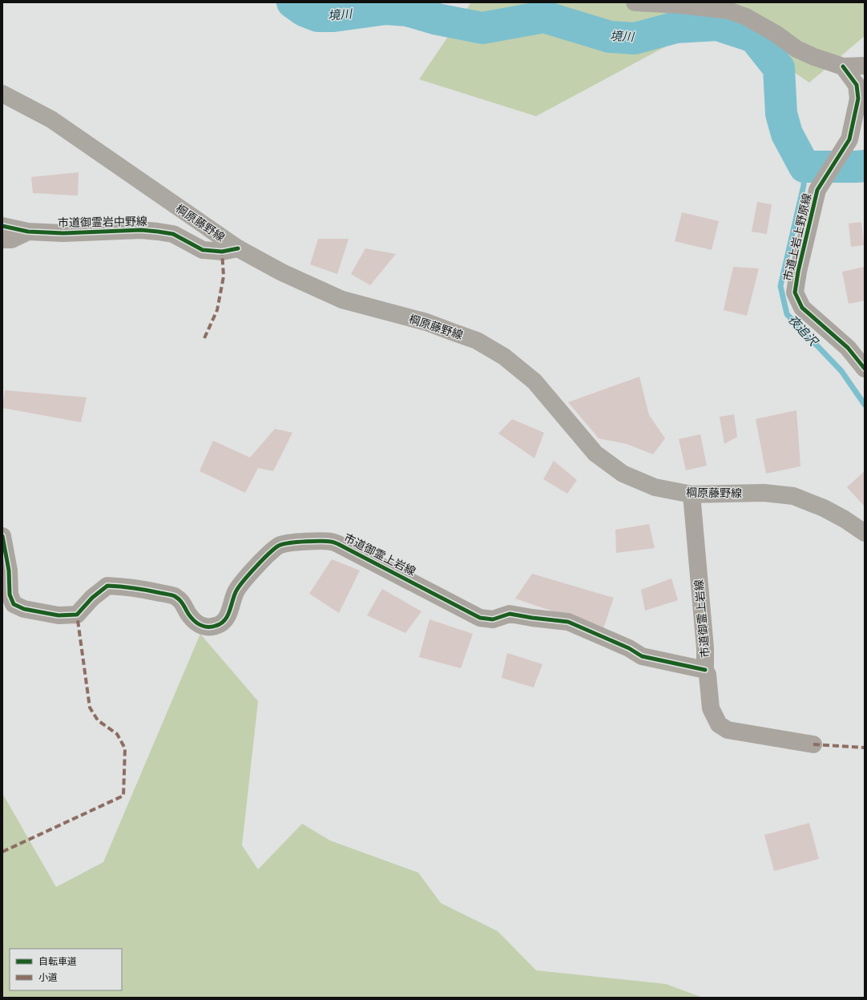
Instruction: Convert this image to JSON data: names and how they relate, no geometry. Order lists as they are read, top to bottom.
{
  "streets": {
    "main road": ["棡原藤野線"],
    "street": ["市道御霊岩中野線", "市道上岩上野原線", "市道御霊上岩線"]
  },
  "crossings": [
    ["市道御霊岩中野線", "棡原藤野線"],
    ["棡原藤野線", "市道御霊上岩線"]
  ],
  "water": ["境川", "夜追沢"],
  "legend": ["自転車道", "小道"]
}
